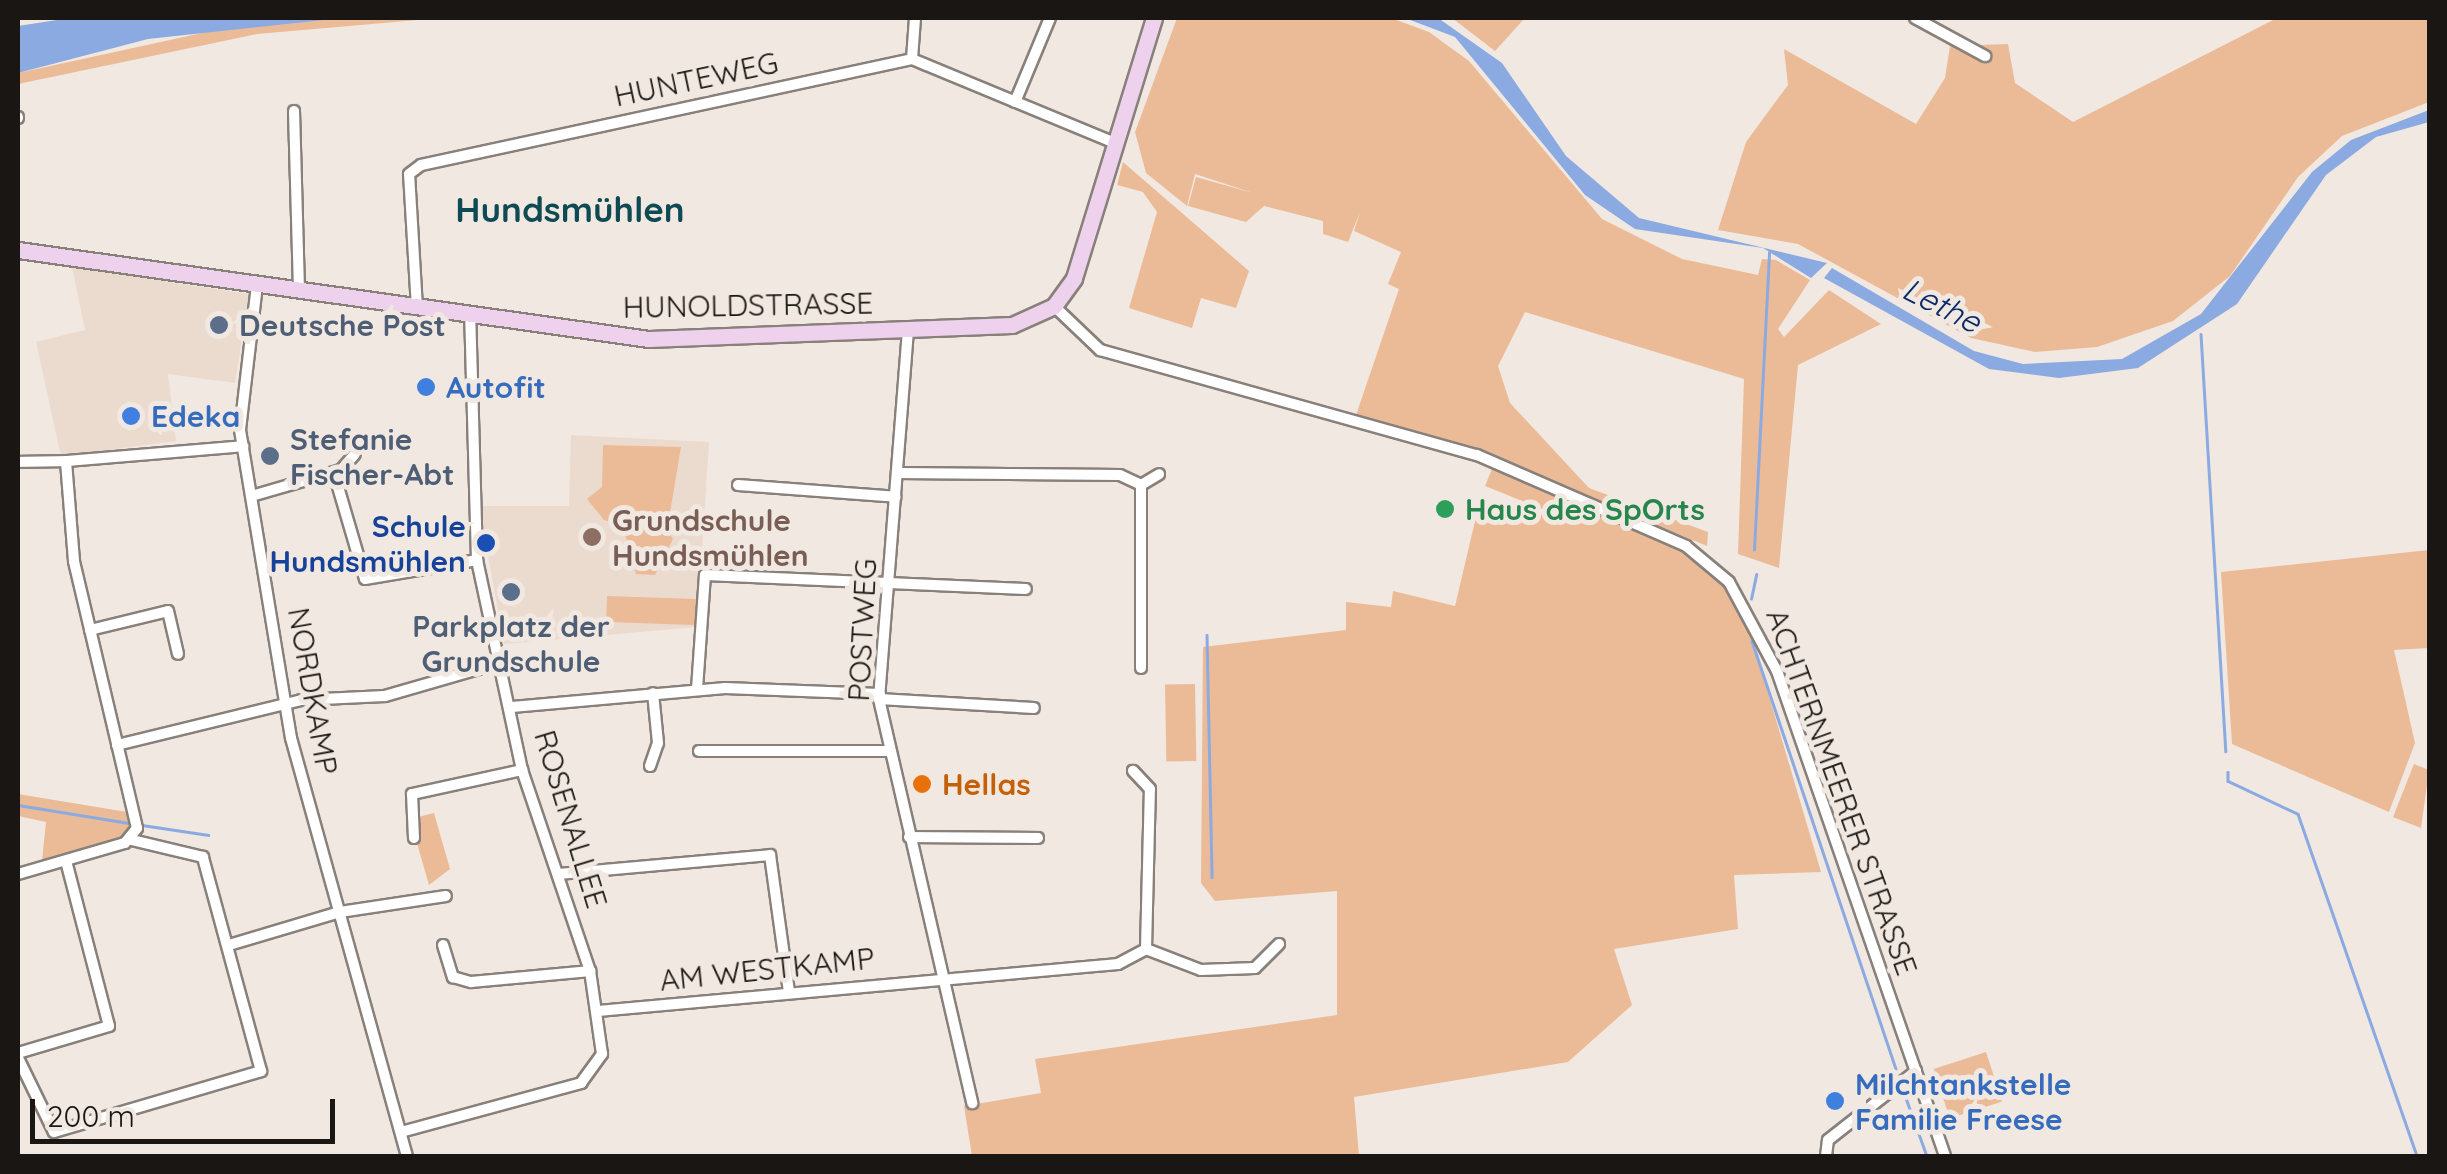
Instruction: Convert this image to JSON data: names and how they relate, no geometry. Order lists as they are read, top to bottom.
{
  "streets": {
    "street": [
      "HUNTEWEG",
      "HUNOLDSTRASSE",
      "POSTWEG",
      "NORDKAMP",
      "ACHTERNMEERER STRASSE",
      "ROSENALLEE",
      "AM WESTKAMP"
    ]
  },
  "crossings": [
    ["HUNTEWEG", "HUNOLDSTRASSE"],
    ["HUNOLDSTRASSE", "POSTWEG"],
    ["HUNOLDSTRASSE", "NORDKAMP"],
    ["HUNOLDSTRASSE", "ACHTERNMEERER STRASSE"],
    ["HUNOLDSTRASSE", "ROSENALLEE"],
    ["POSTWEG", "AM WESTKAMP"],
    ["NORDKAMP", "ROSENALLEE"],
    ["ROSENALLEE", "AM WESTKAMP"]
  ],
  "districts": ["Hundsmühlen"],
  "water": ["Lethe"],
  "places": [
    "Deutsche Post",
    "Autofit",
    "Edeka",
    "Stefanie Fischer-Abt",
    "Haus des SpOrts",
    "Grundschule Hundsmühlen",
    "Schule Hundsmühlen",
    "Parkplatz der Grundschule",
    "Hellas",
    "Milchtankstelle Familie Freese"
  ],
  "scale_bar": "200 m"
}
